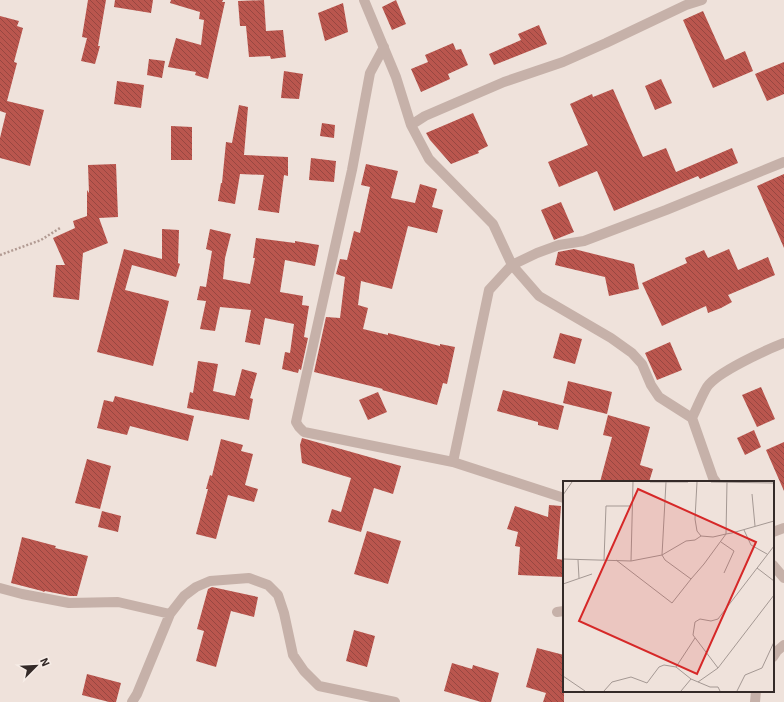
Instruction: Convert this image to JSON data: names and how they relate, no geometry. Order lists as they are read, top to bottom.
{
  "north": "top right"
}
